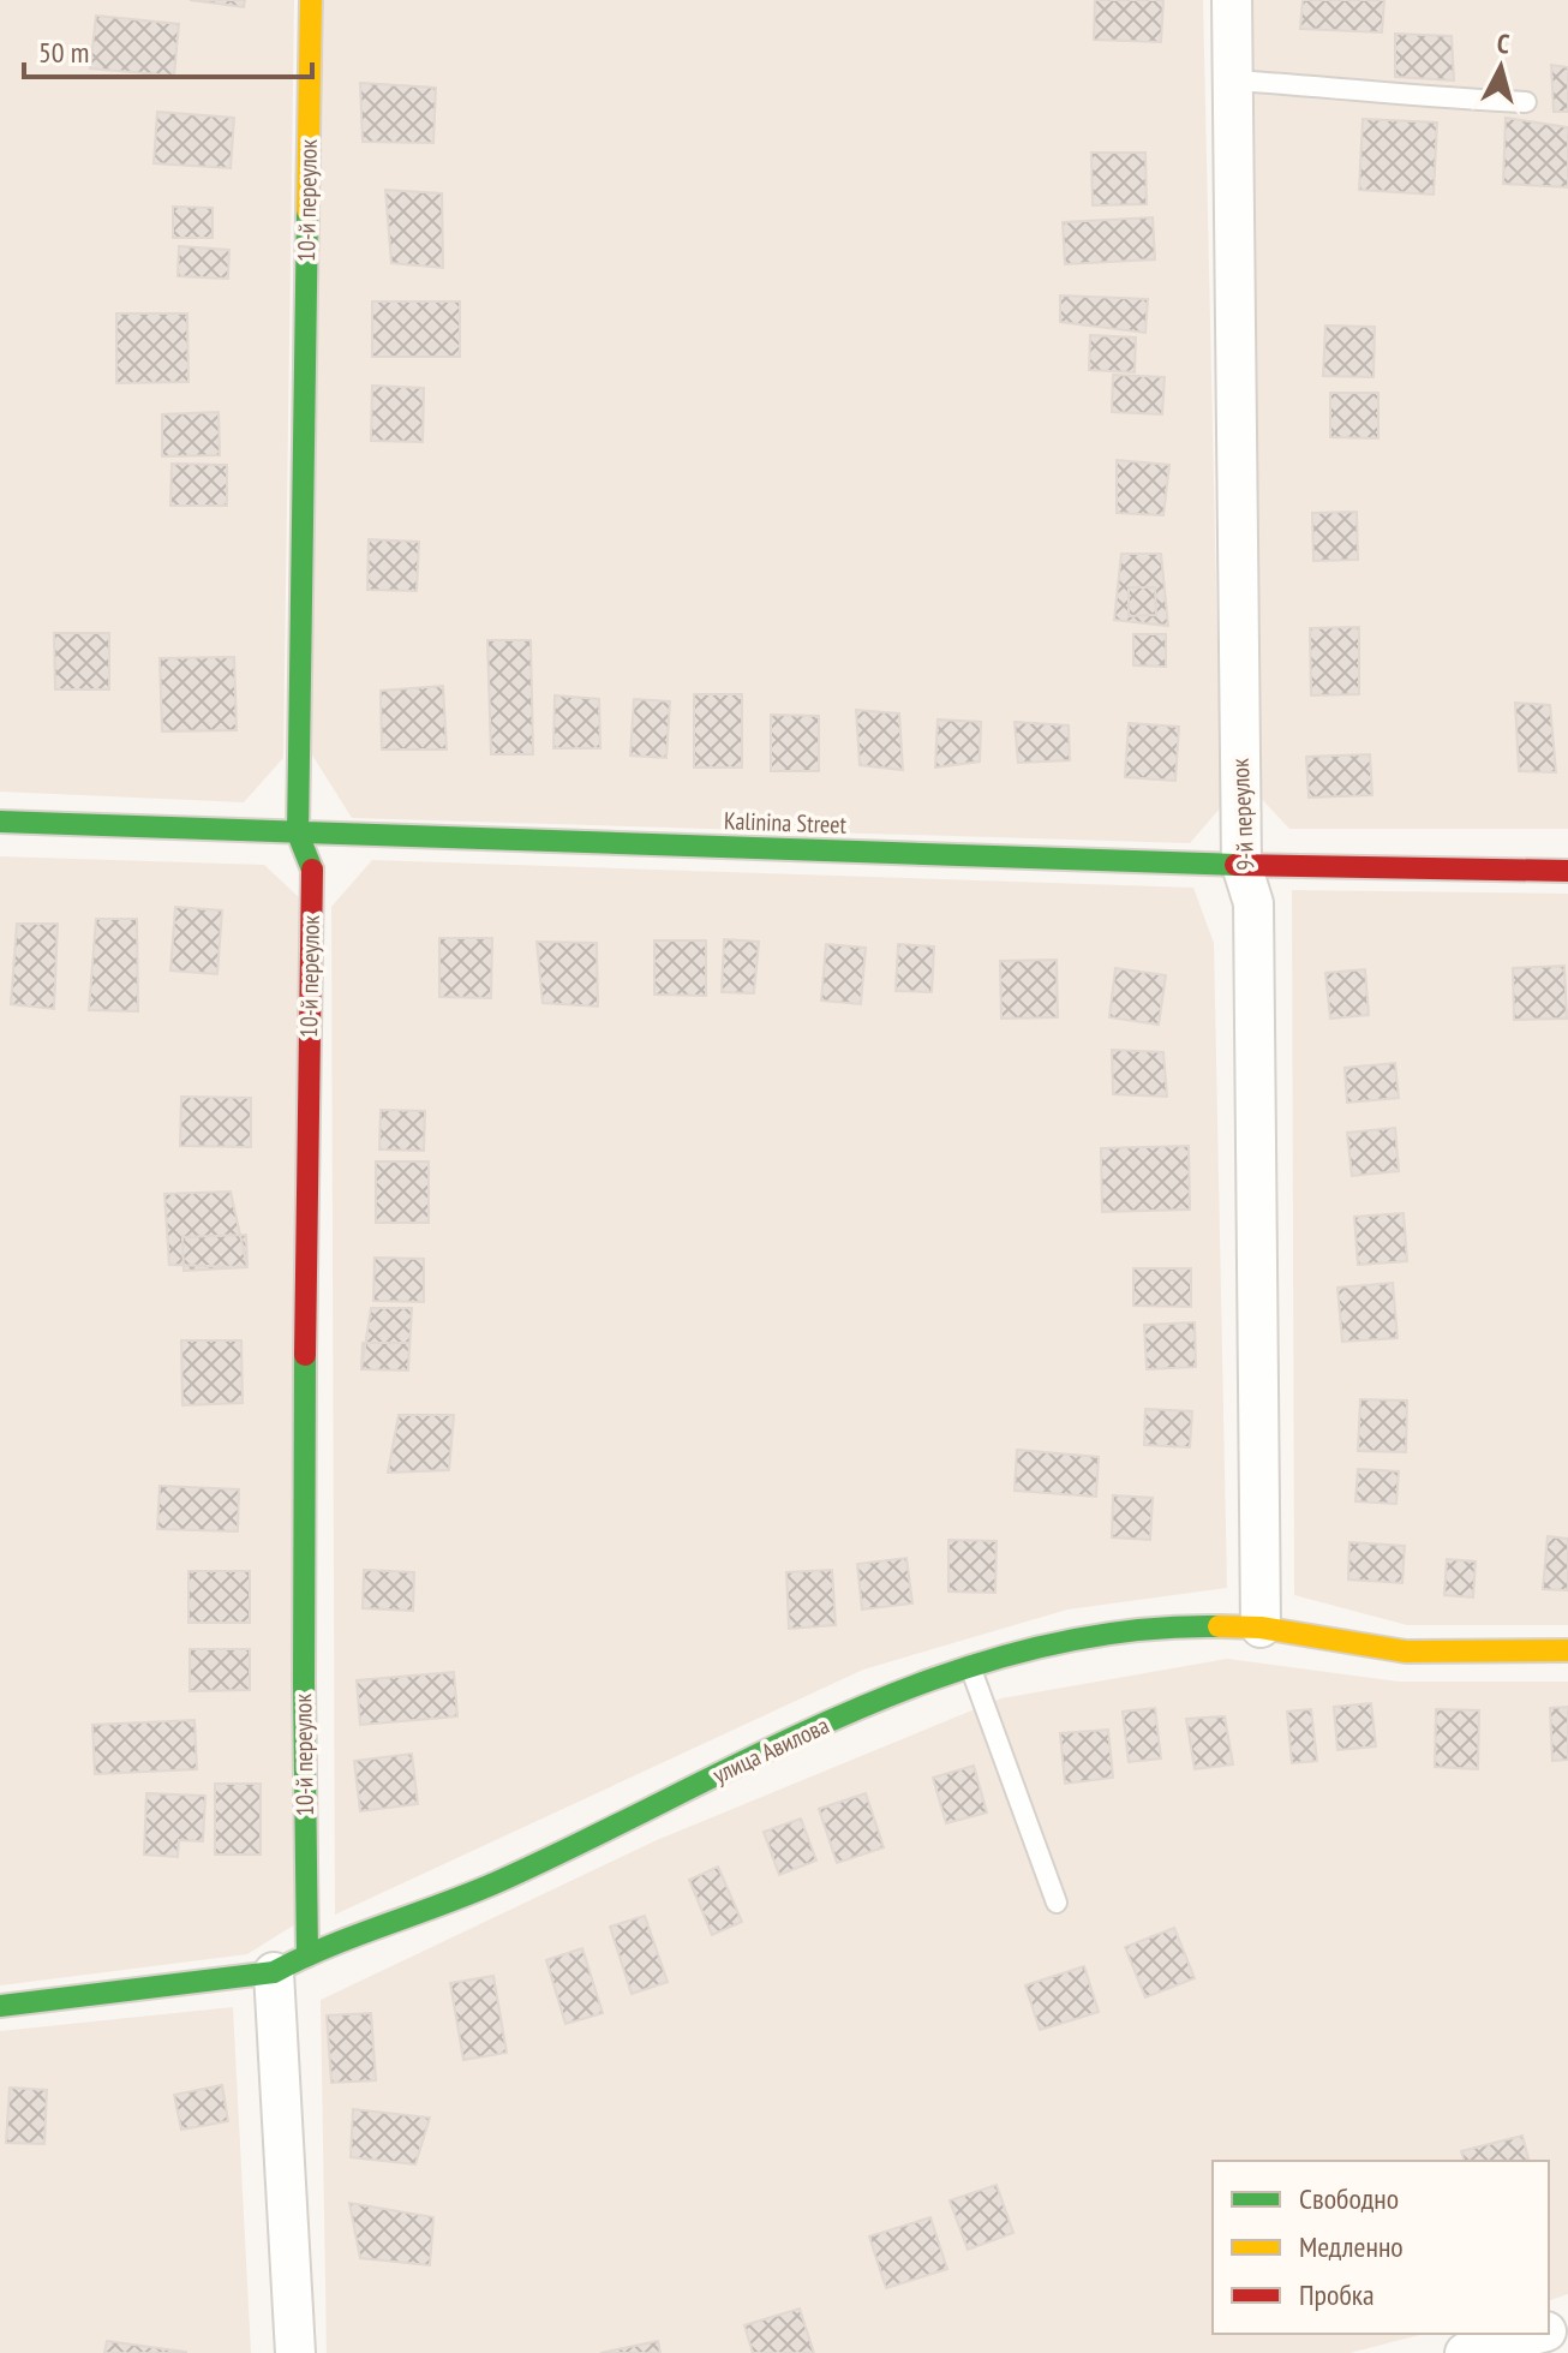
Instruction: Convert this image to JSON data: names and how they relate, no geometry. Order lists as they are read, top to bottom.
{
  "streets": {
    "street": [
      "10-й переулок",
      "9-й переулок",
      "Kalinina Street",
      "улица Авилова"
    ]
  },
  "crossings": [
    ["10-й переулок", "Kalinina Street"],
    ["10-й переулок", "улица Авилова"],
    ["9-й переулок", "Kalinina Street"],
    ["9-й переулок", "улица Авилова"]
  ],
  "legend": ["Свободно", "Медленно", "Пробка"],
  "scale_bar": "50 m",
  "north": "top"
}
